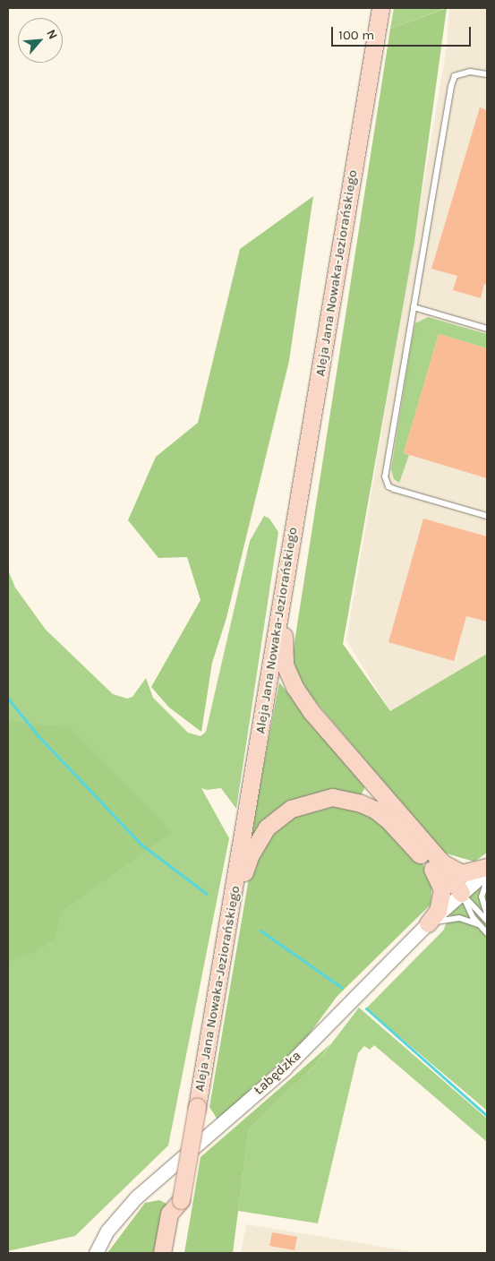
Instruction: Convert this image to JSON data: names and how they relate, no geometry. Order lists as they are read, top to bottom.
{
  "streets": {
    "main road": ["Aleja Jana Nowaka-Jeziorańskiego"],
    "street": ["Łabędzka"]
  },
  "scale_bar": "100 m",
  "north": "top right"
}
